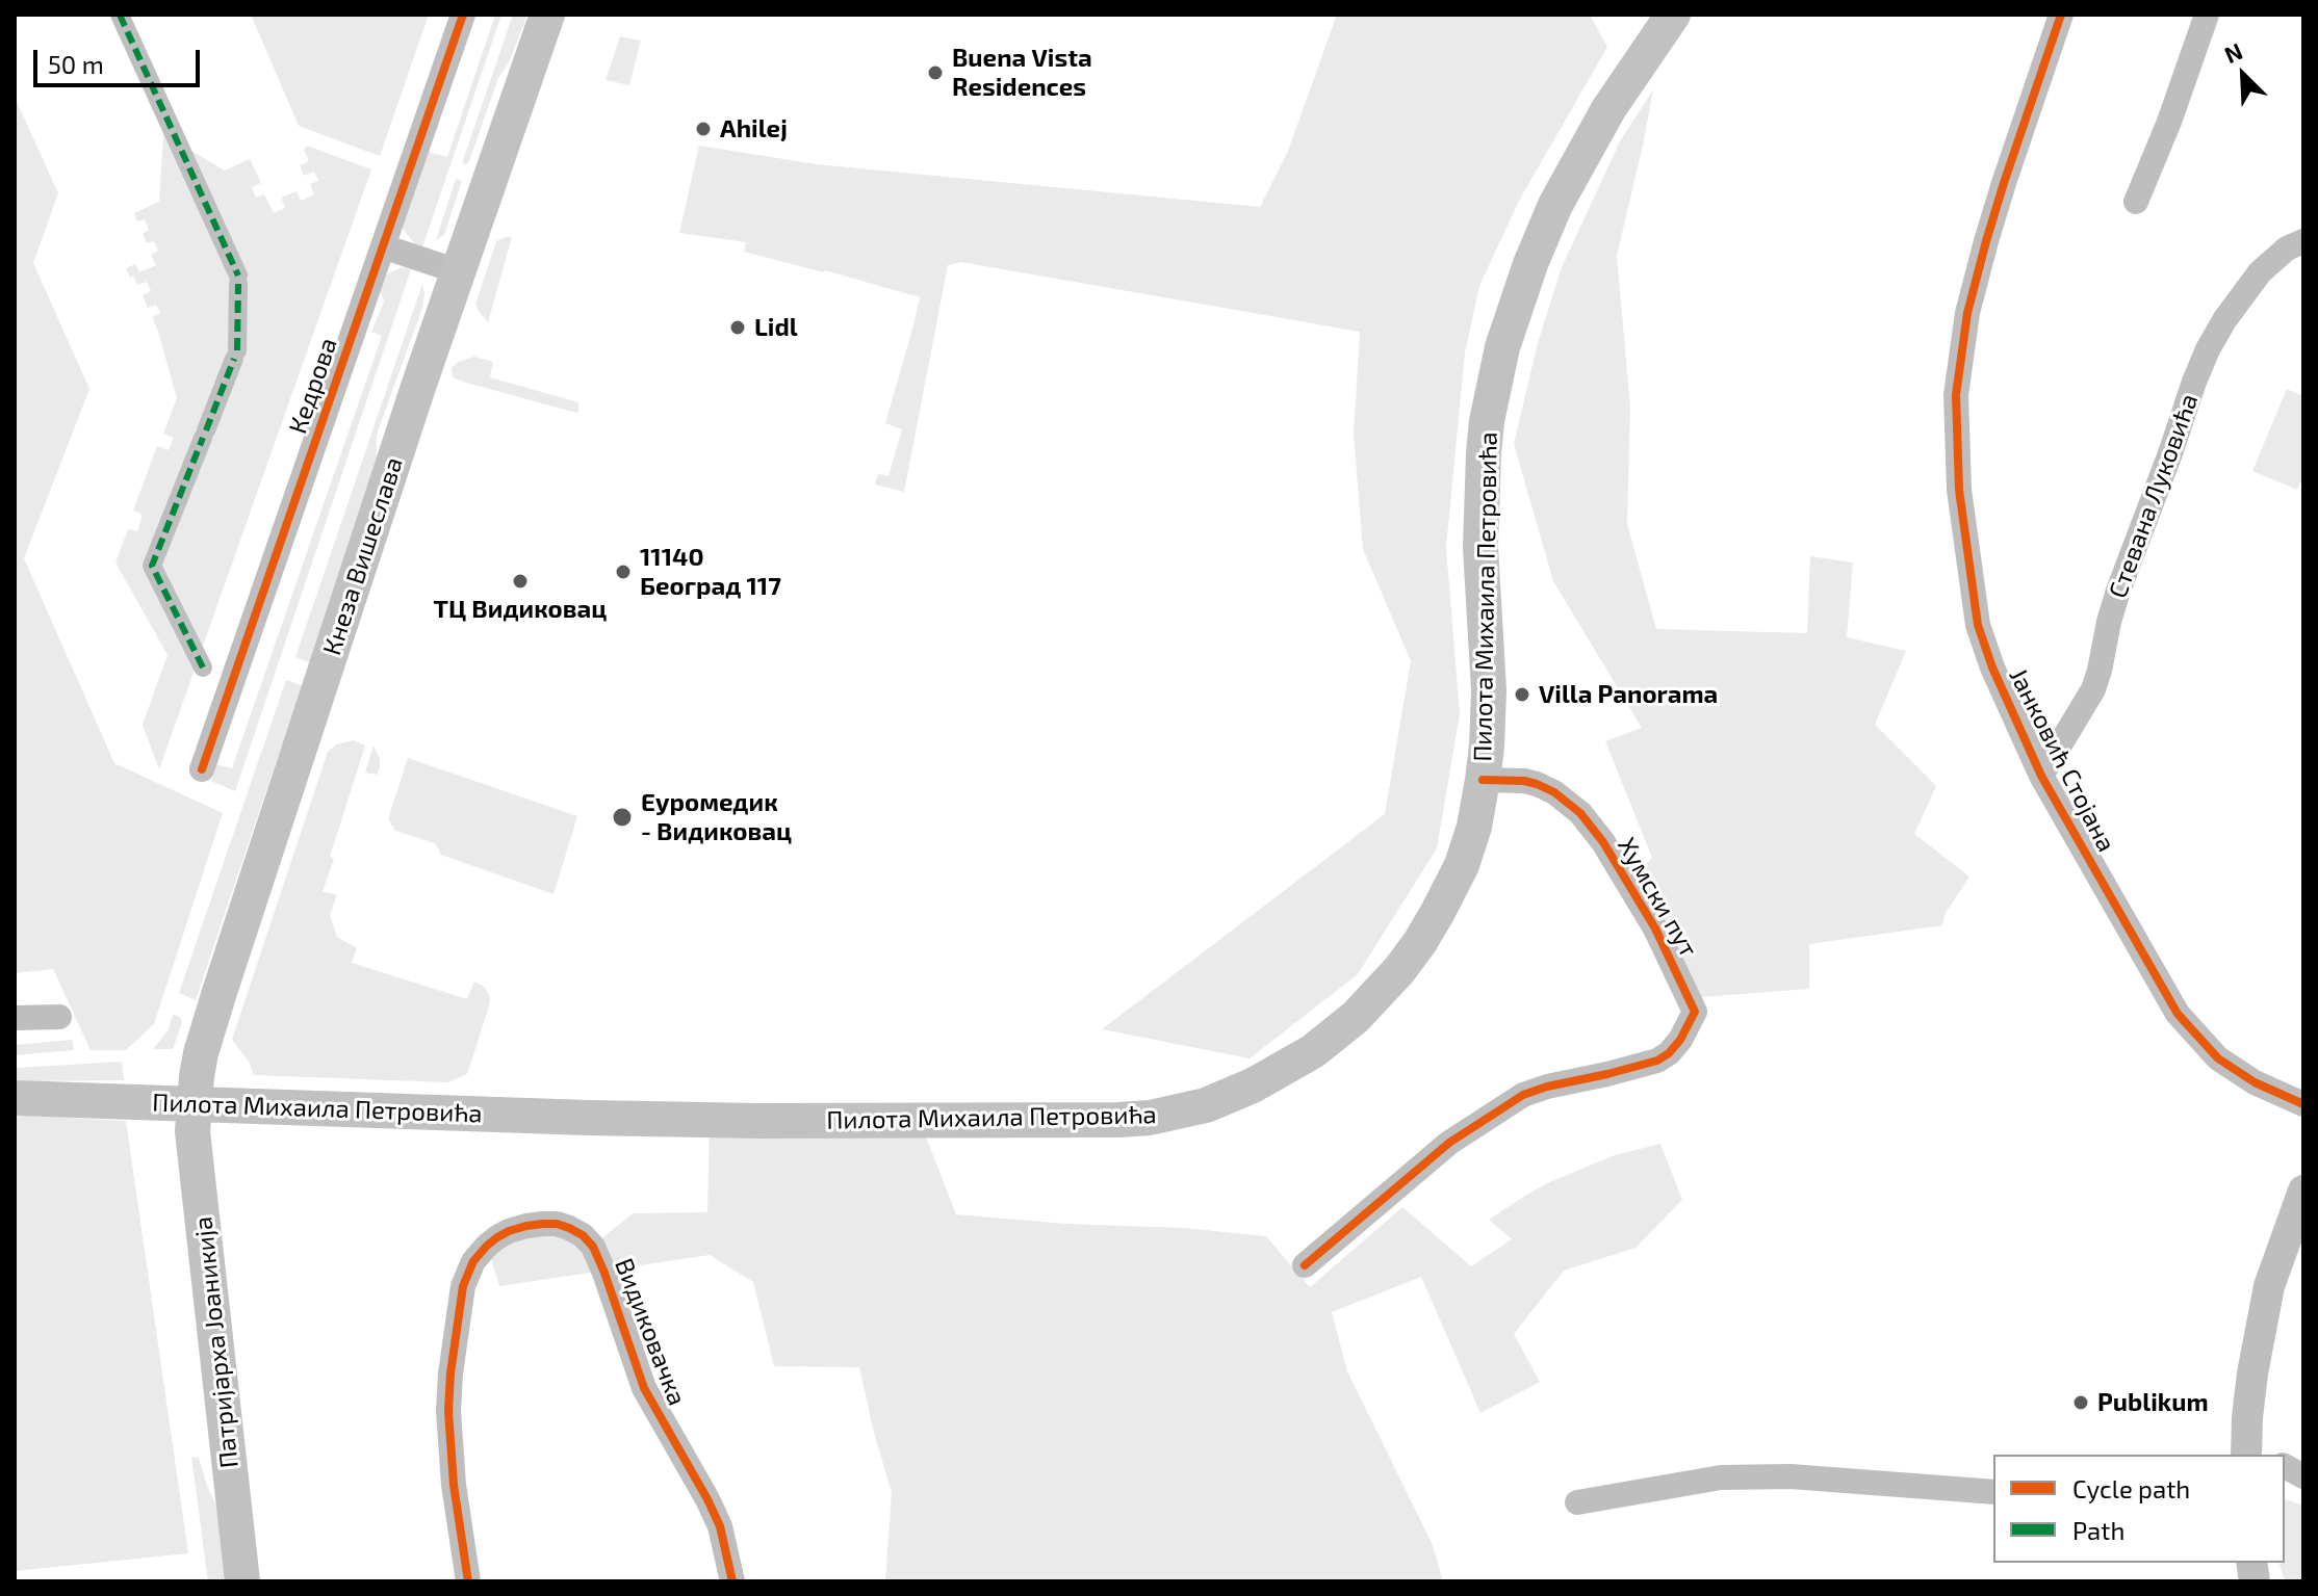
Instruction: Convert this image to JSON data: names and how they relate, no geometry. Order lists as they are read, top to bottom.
{
  "streets": {
    "main road": ["Кнеза Вишеслава", "Пилота Михаила Петровића", "Патријарха Јоаникија"],
    "street": [
      "Кедрова",
      "Стевана Луковића",
      "Јанковић Стојана",
      "Хумски пут",
      "Видиковачка"
    ]
  },
  "crossings": [
    ["Стевана Луковића", "Јанковић Стојана"],
    ["Кнеза Вишеслава", "Пилота Михаила Петровића"],
    ["Кнеза Вишеслава", "Патријарха Јоаникија"],
    ["Пилота Михаила Петровића", "Хумски пут"],
    ["Пилота Михаила Петровића", "Патријарха Јоаникија"]
  ],
  "places": [
    "Buena Vista Residences",
    "Ahilej",
    "Lidl",
    "11140 Београд 117",
    "ТЦ Видиковац",
    "Villa Panorama",
    "Еуромедик - Видиковац",
    "Publikum"
  ],
  "legend": ["Cycle path", "Path"],
  "scale_bar": "50 m",
  "north": "top left"
}
